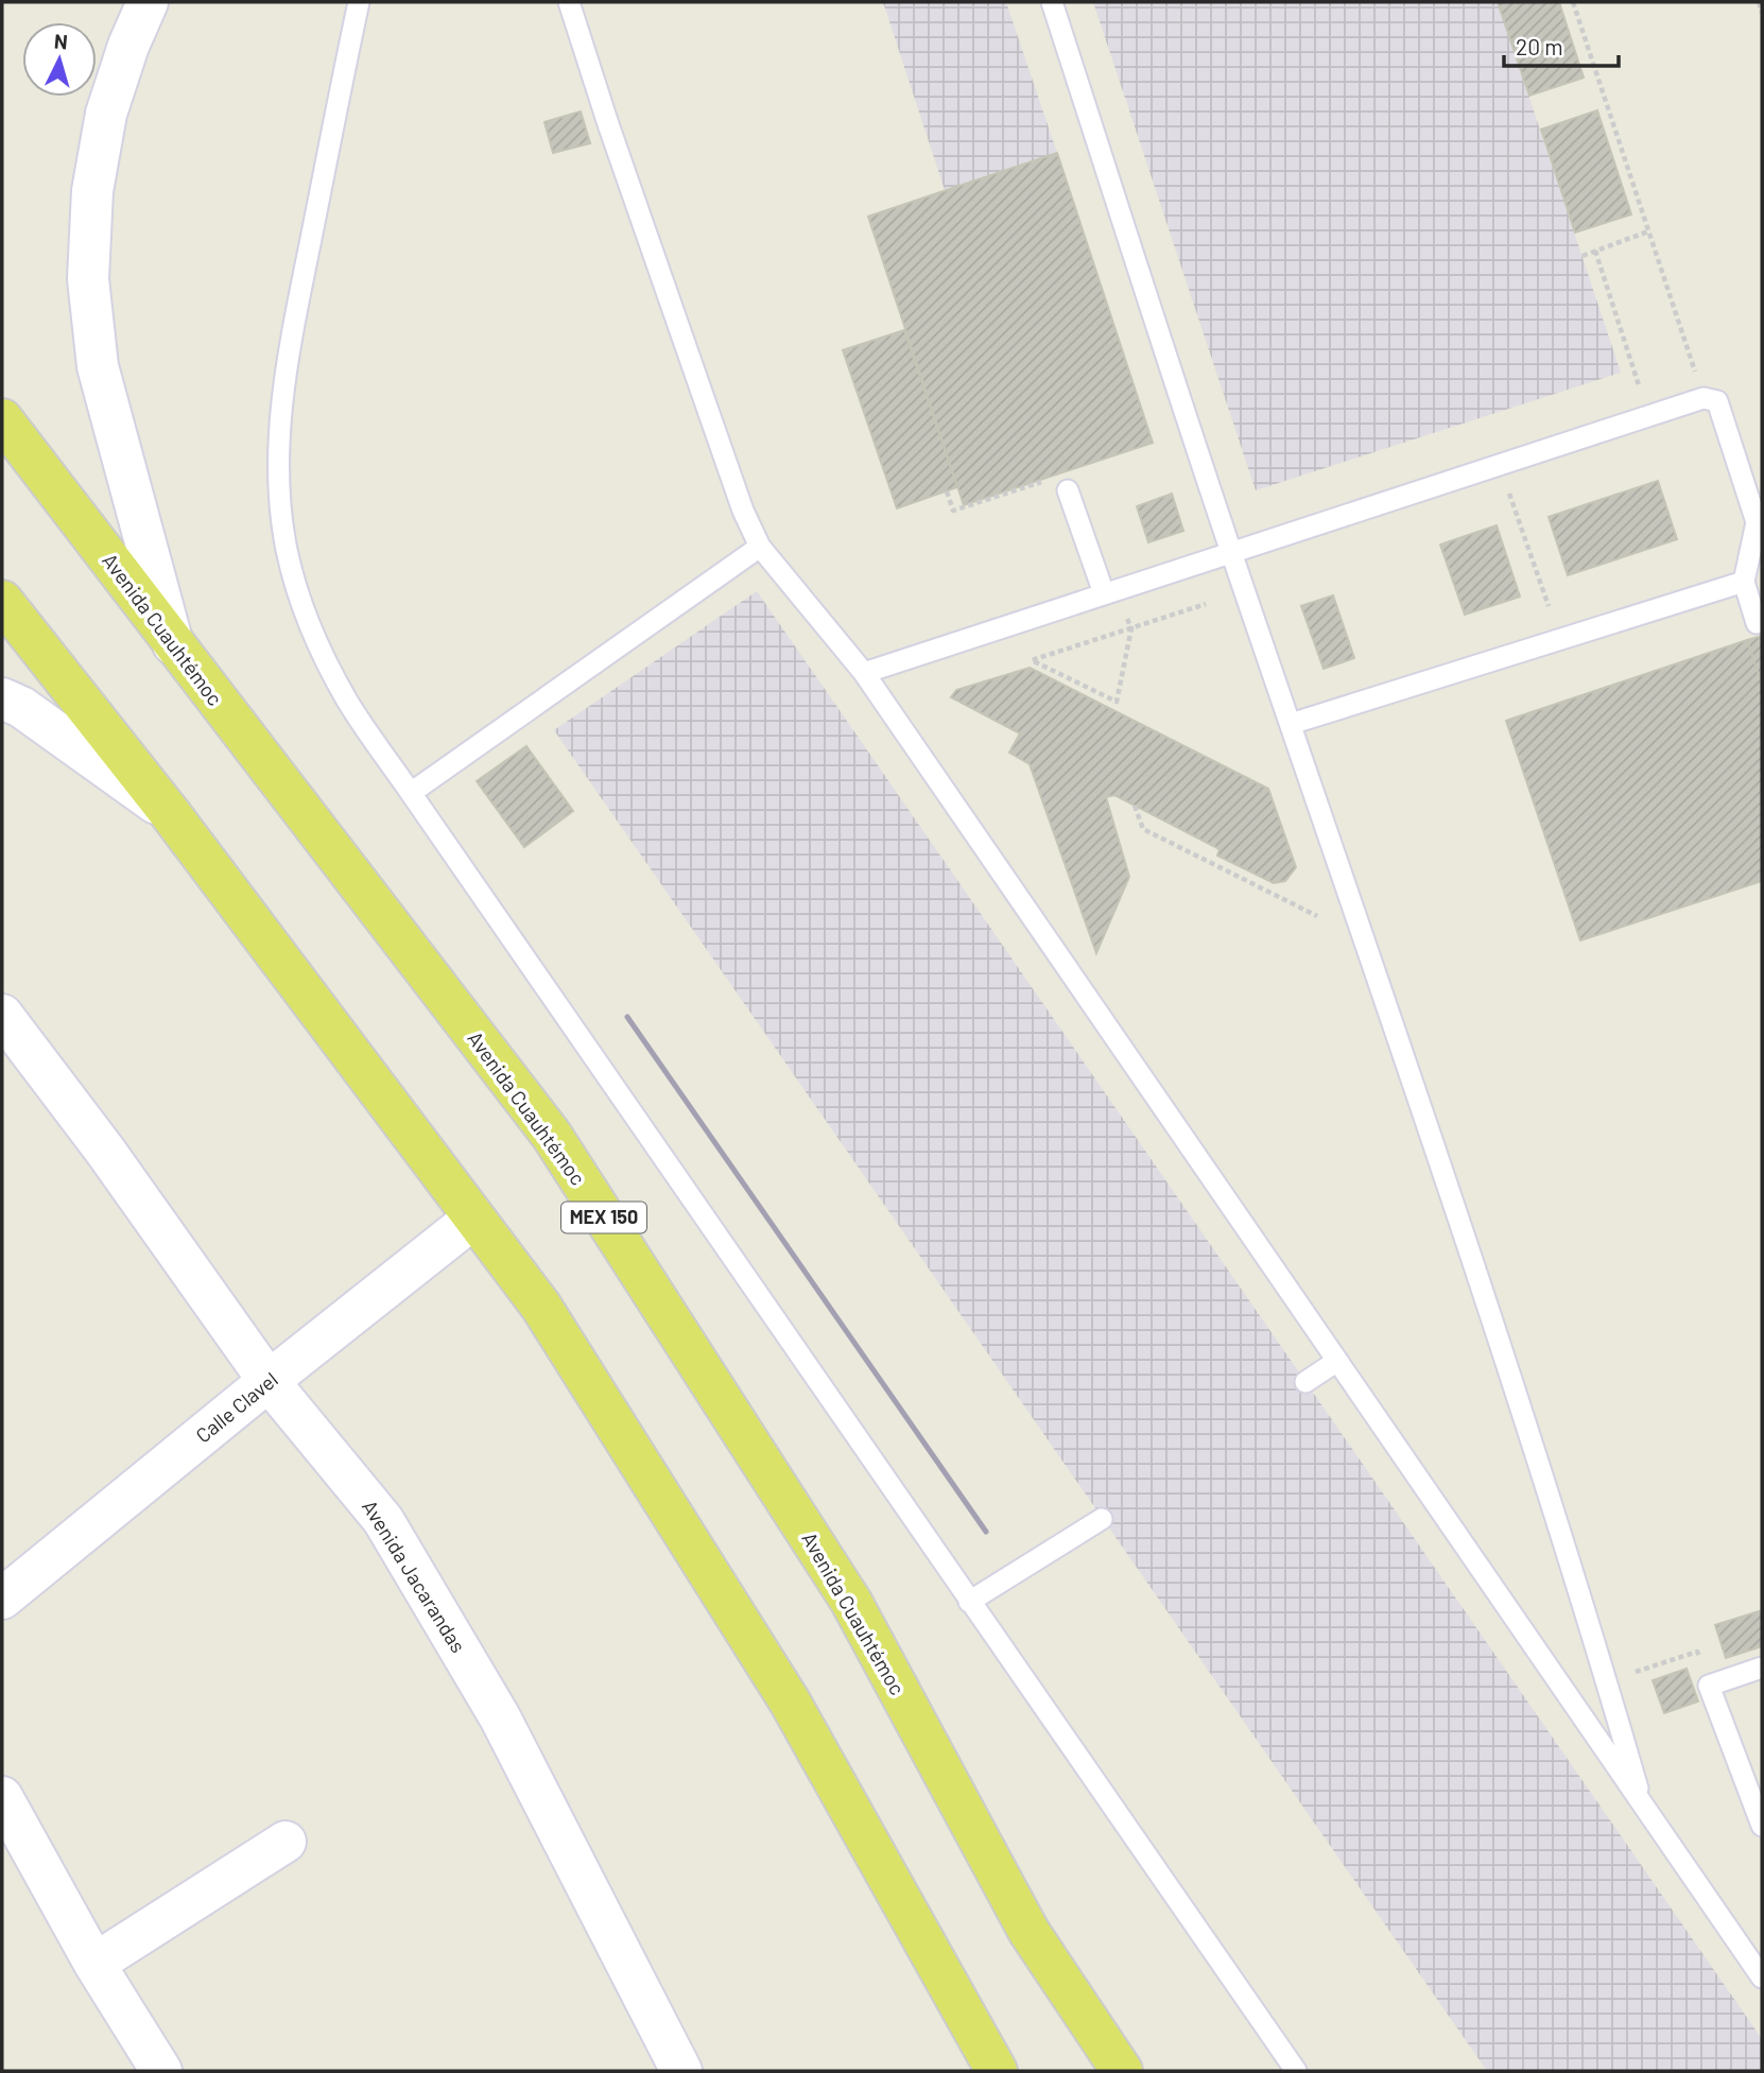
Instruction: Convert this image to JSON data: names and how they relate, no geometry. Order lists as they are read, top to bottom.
{
  "streets": {
    "main road": ["Avenida Cuauhtémoc", "MEX 150"],
    "street": ["Calle Clavel", "Avenida Jacarandas"]
  },
  "crossings": [
    ["Calle Clavel", "Avenida Jacarandas"]
  ],
  "scale_bar": "20 m",
  "north": "top"
}
